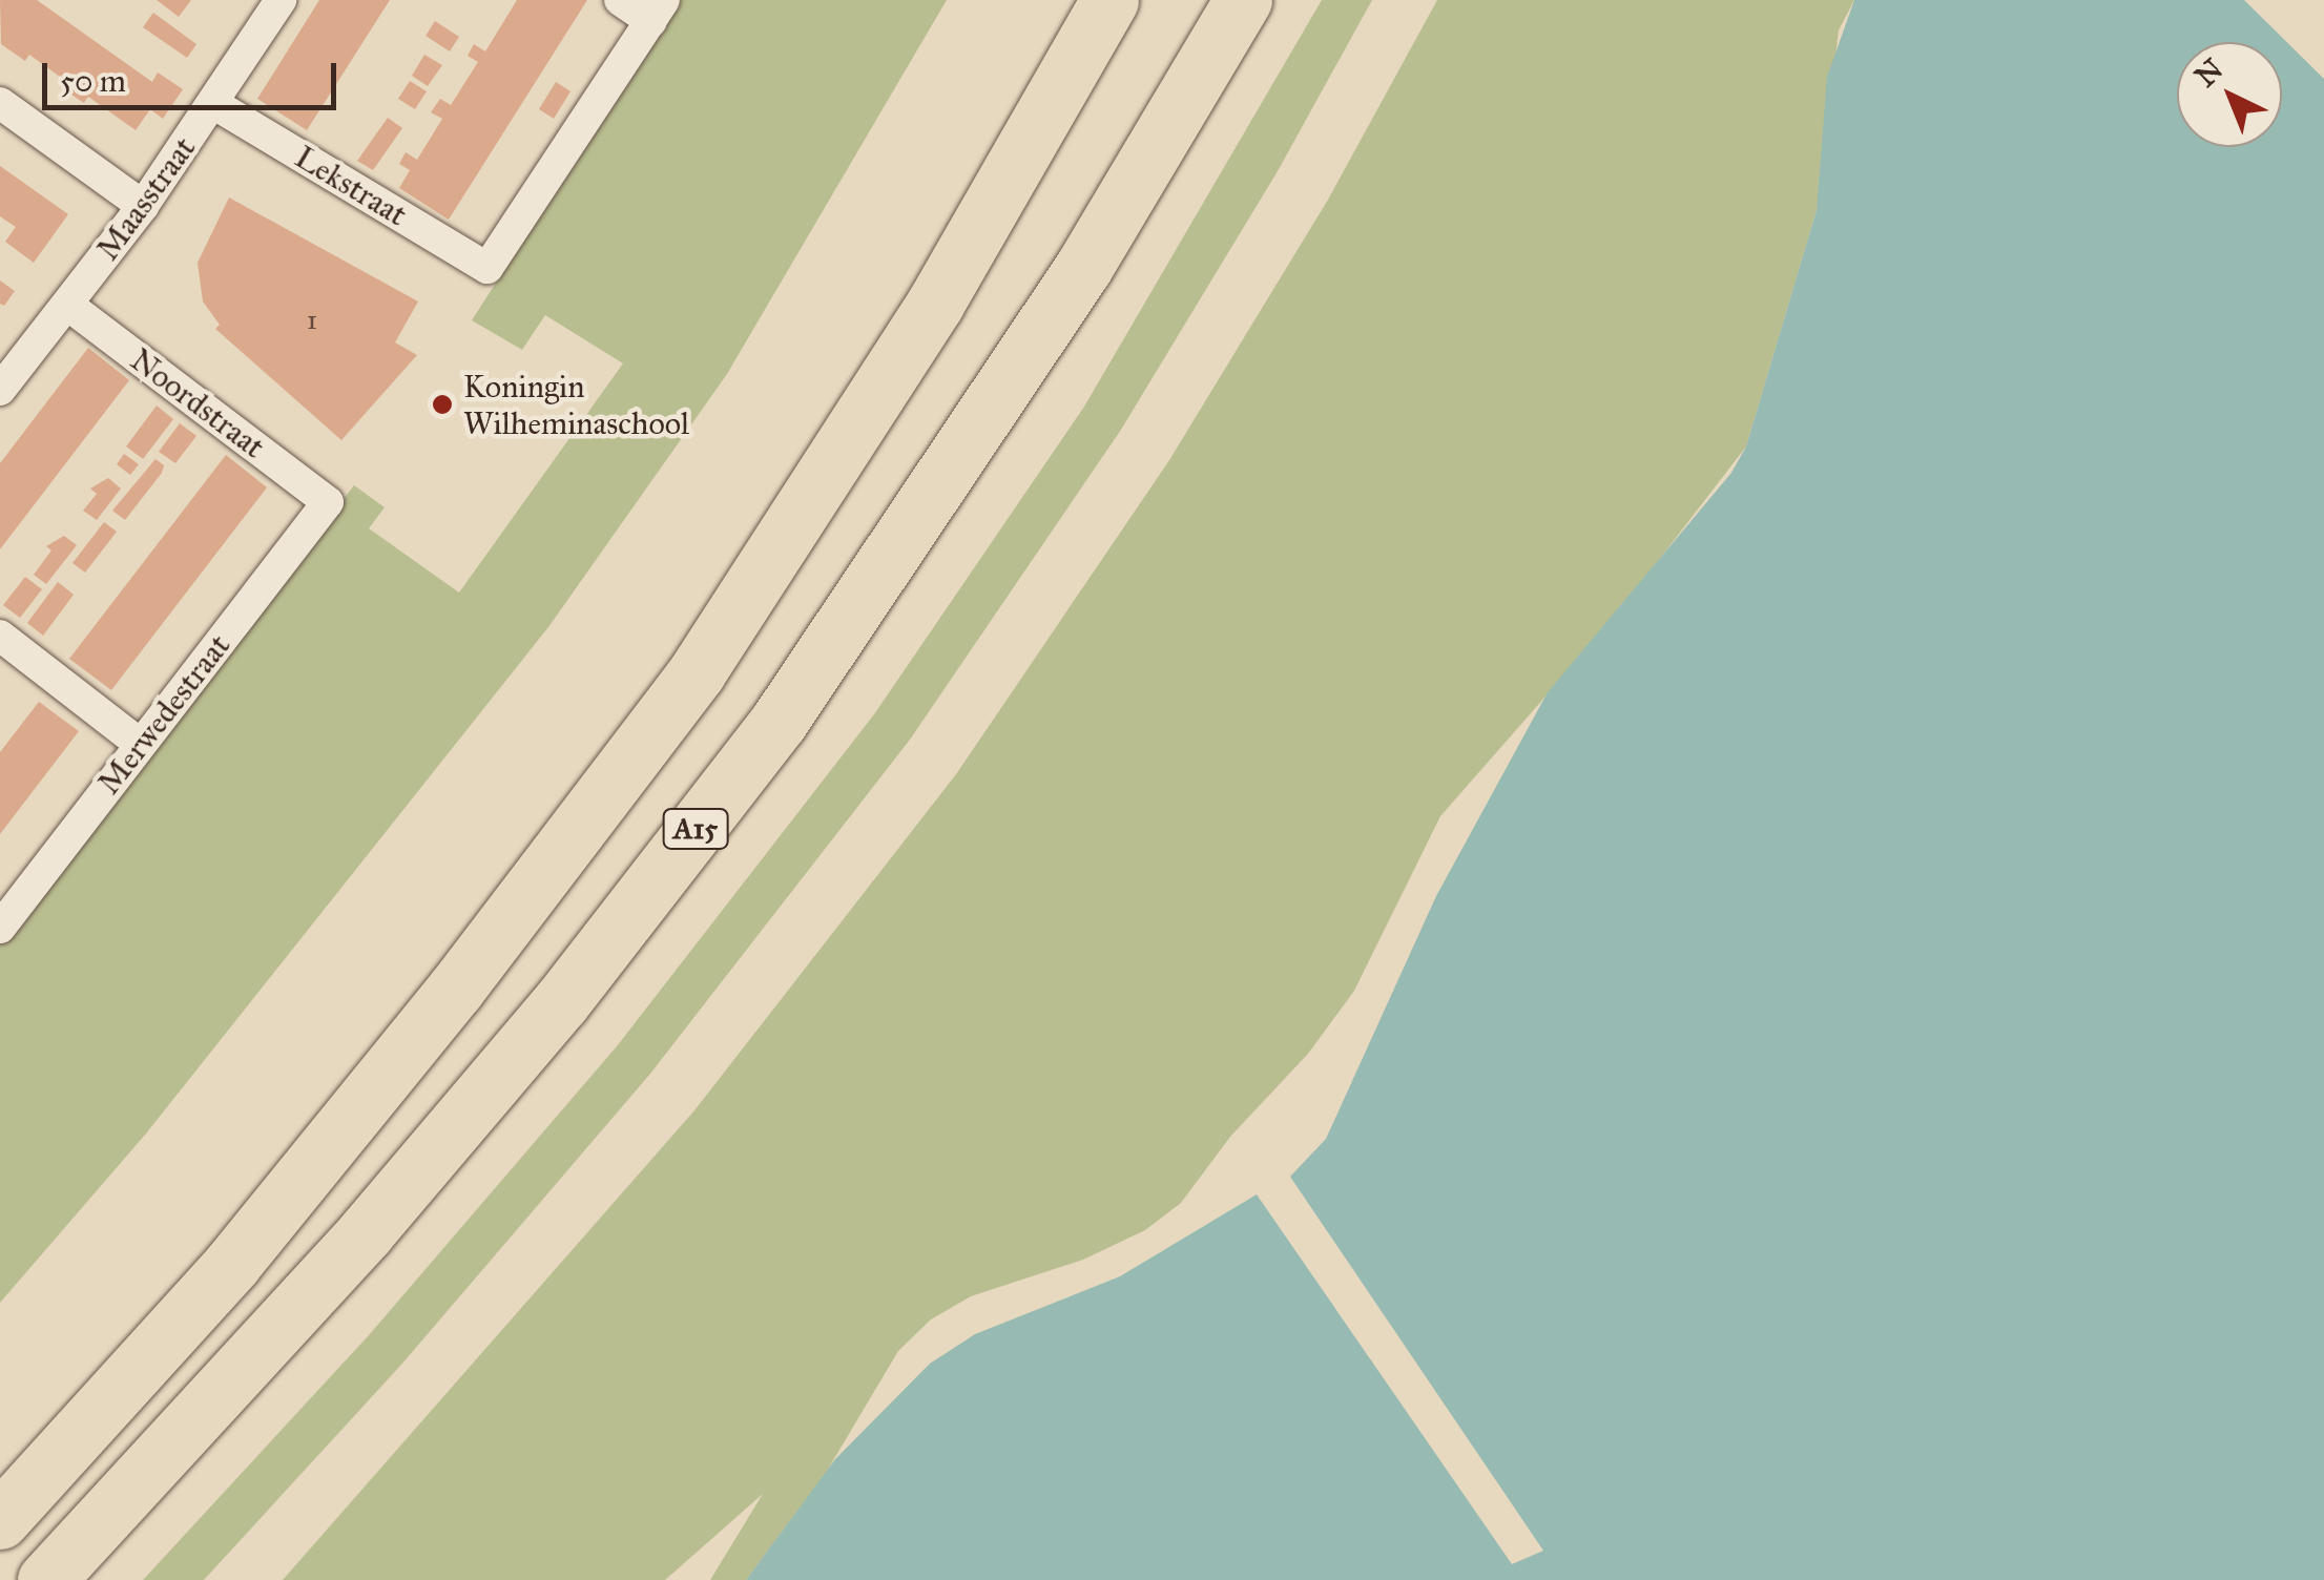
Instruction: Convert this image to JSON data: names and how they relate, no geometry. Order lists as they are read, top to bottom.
{
  "streets": {
    "highway": ["A15"],
    "street": [
      "Lekstraat",
      "Maasstraat",
      "Noordstraat",
      "Merwedestraat"
    ]
  },
  "crossings": [
    ["Lekstraat", "Maasstraat"],
    ["Maasstraat", "Noordstraat"],
    ["Noordstraat", "Merwedestraat"]
  ],
  "places": ["Koningin Wilheminaschool"],
  "house_numbers": ["1"],
  "scale_bar": "50 m",
  "north": "top left"
}
